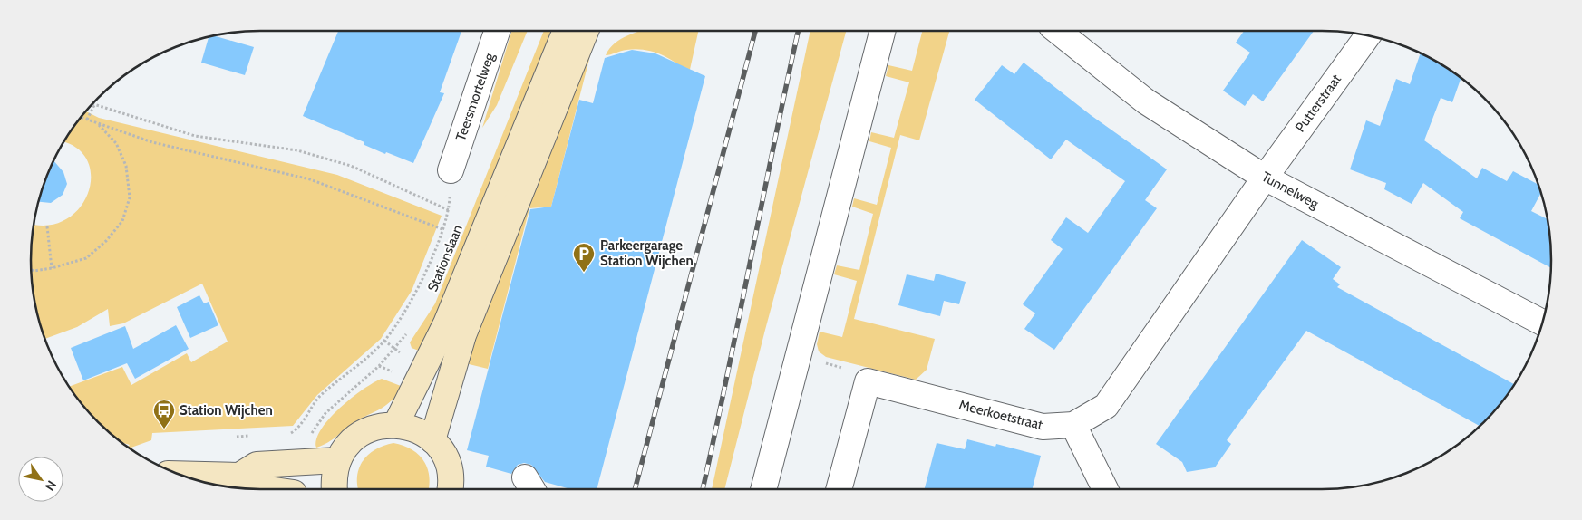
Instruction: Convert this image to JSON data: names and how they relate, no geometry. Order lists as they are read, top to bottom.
{
  "streets": {
    "street": [
      "Teersmortelweg",
      "Putterstraat",
      "Tunnelweg",
      "Stationslaan",
      "Meerkoetstraat"
    ]
  },
  "crossings": [
    ["Putterstraat", "Tunnelweg"],
    ["Putterstraat", "Meerkoetstraat"],
    ["Tunnelweg", "Meerkoetstraat"]
  ],
  "places": {
    "parking": ["Parkeergarage Station Wijchen"],
    "bus stop": ["Station Wijchen"]
  },
  "north": "bottom right"
}
